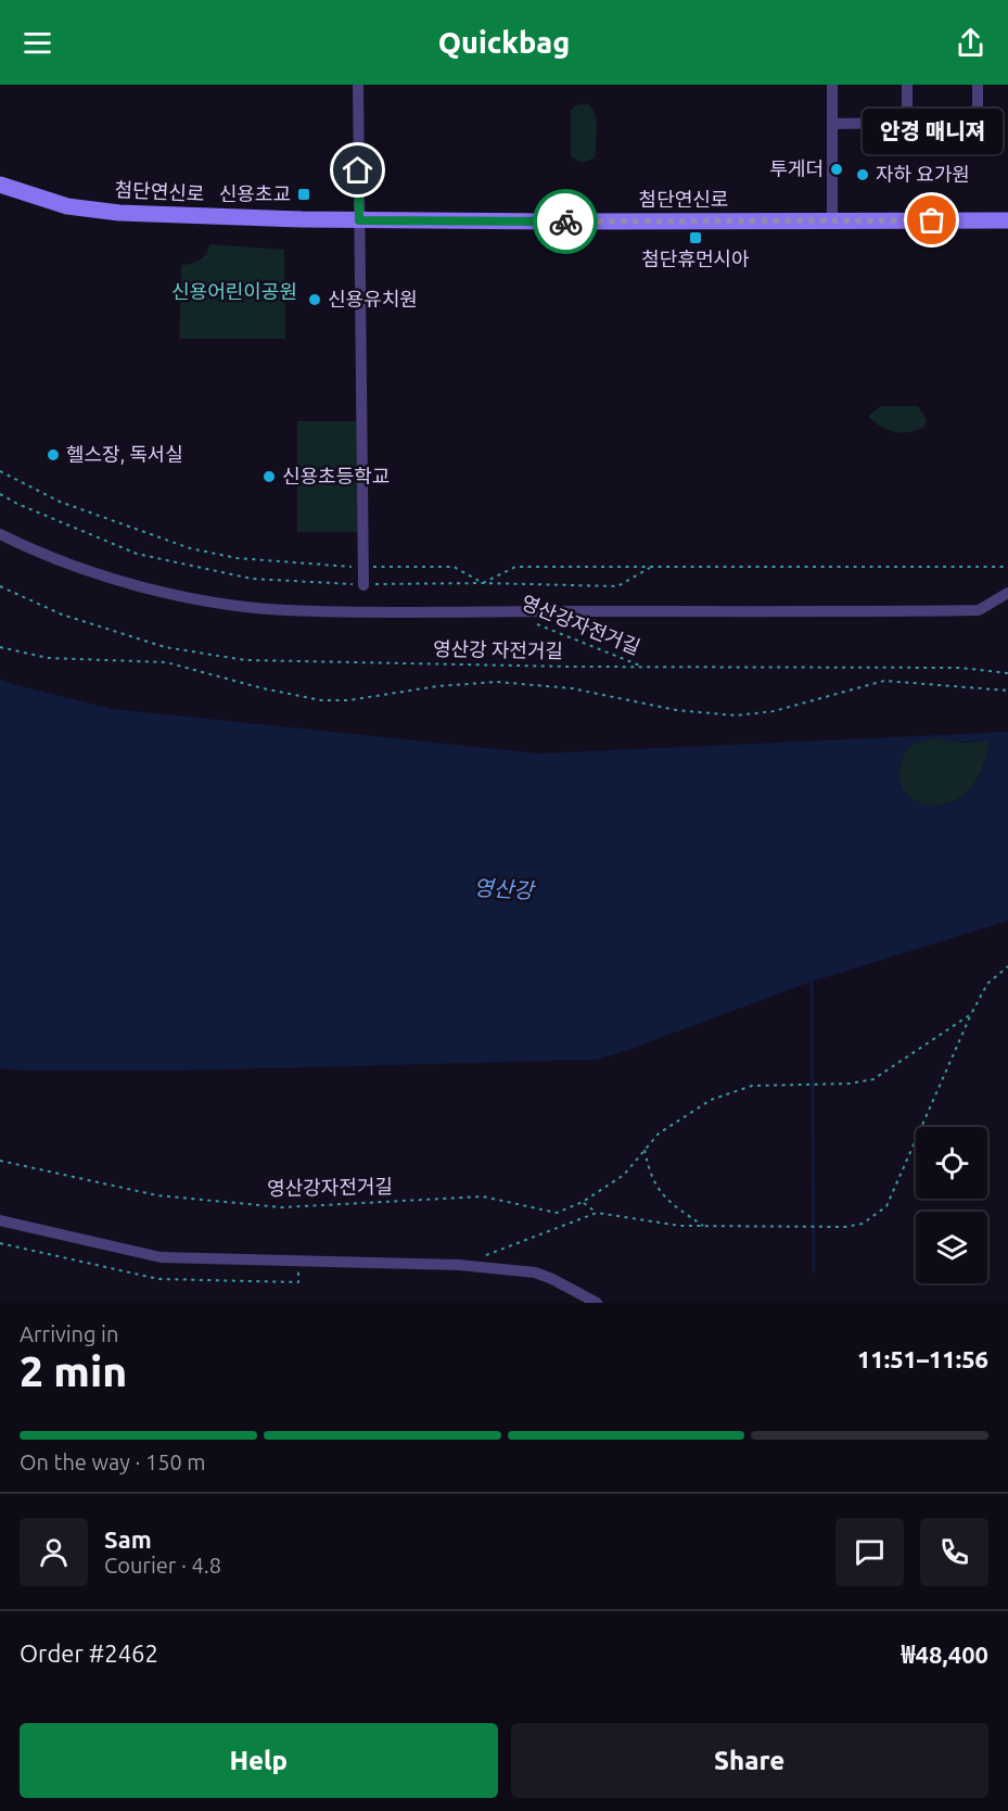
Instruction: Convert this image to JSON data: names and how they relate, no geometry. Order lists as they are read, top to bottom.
{
  "streets": {
    "street": ["첨단연신로"],
    "path": ["영산강자전거길", "영산강 자전거길"]
  },
  "crossings": [
    ["영산강자전거길", "영산강 자전거길"]
  ],
  "water": ["영산강"],
  "parks": ["신용어린이공원"],
  "places": {
    "other": [
      "투게더",
      "자하 요가원",
      "안경 매니져",
      "신용유치원",
      "헬스장, 독서실",
      "신용초등학교"
    ],
    "transit": ["신용초교", "첨단휴먼시아"]
  },
  "page": {
    "header": "Quickbag",
    "bubble": "안경 매니져",
    "heading": ["2 min", "Arriving in", "11:51–11:56"],
    "panel": [
      "Sam",
      "Courier · 4.8",
      "Order #2462",
      "₩48,400"
    ],
    "bar": "On the way · 150 m",
    "buttons": ["Help", "Share"]
  }
}
